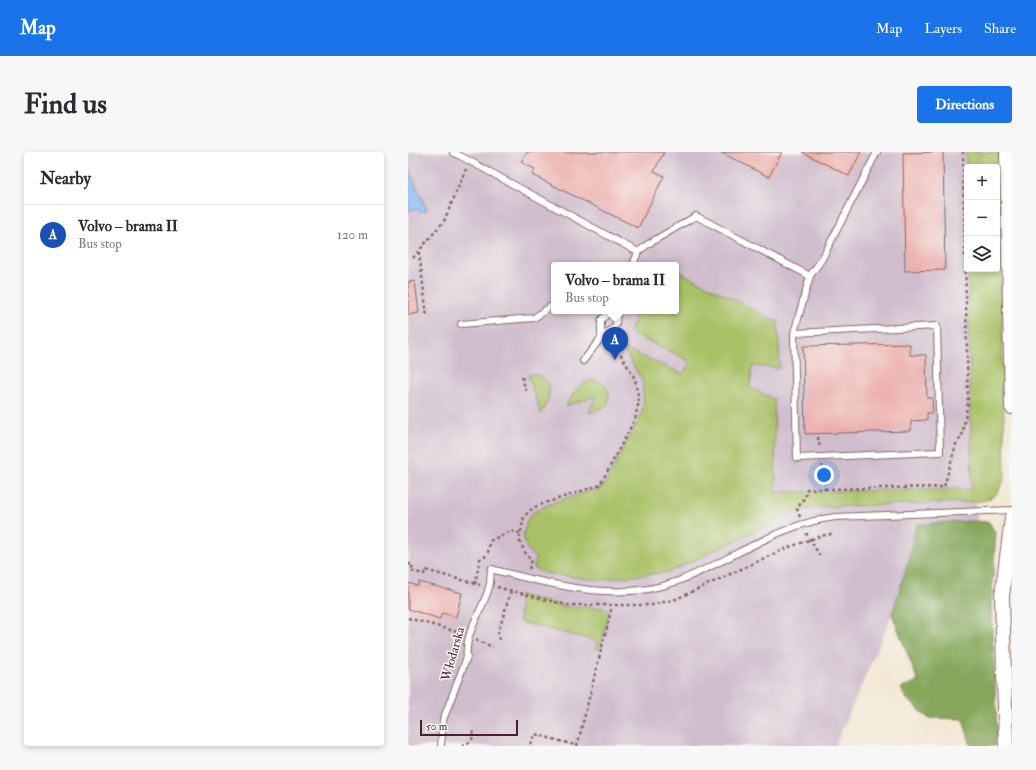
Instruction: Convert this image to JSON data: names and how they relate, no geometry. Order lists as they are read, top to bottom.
{
  "streets": {
    "lane": ["Włodarska"]
  },
  "scale_bar": "50 m",
  "page": {
    "header": "Map",
    "nav": ["Map", "Layers", "Share"],
    "buttons": "Directions",
    "title": "Find us",
    "heading": "Nearby",
    "map_buttons": ["+", "−"],
    "list": [
      {
        "mark": "A",
        "name": "Volvo – brama II",
        "note": "Bus stop",
        "value": "120 m"
      }
    ],
    "popup": ["Volvo – brama II", "Bus stop"],
    "pins": "A",
    "scale": "50 m"
  }
}
